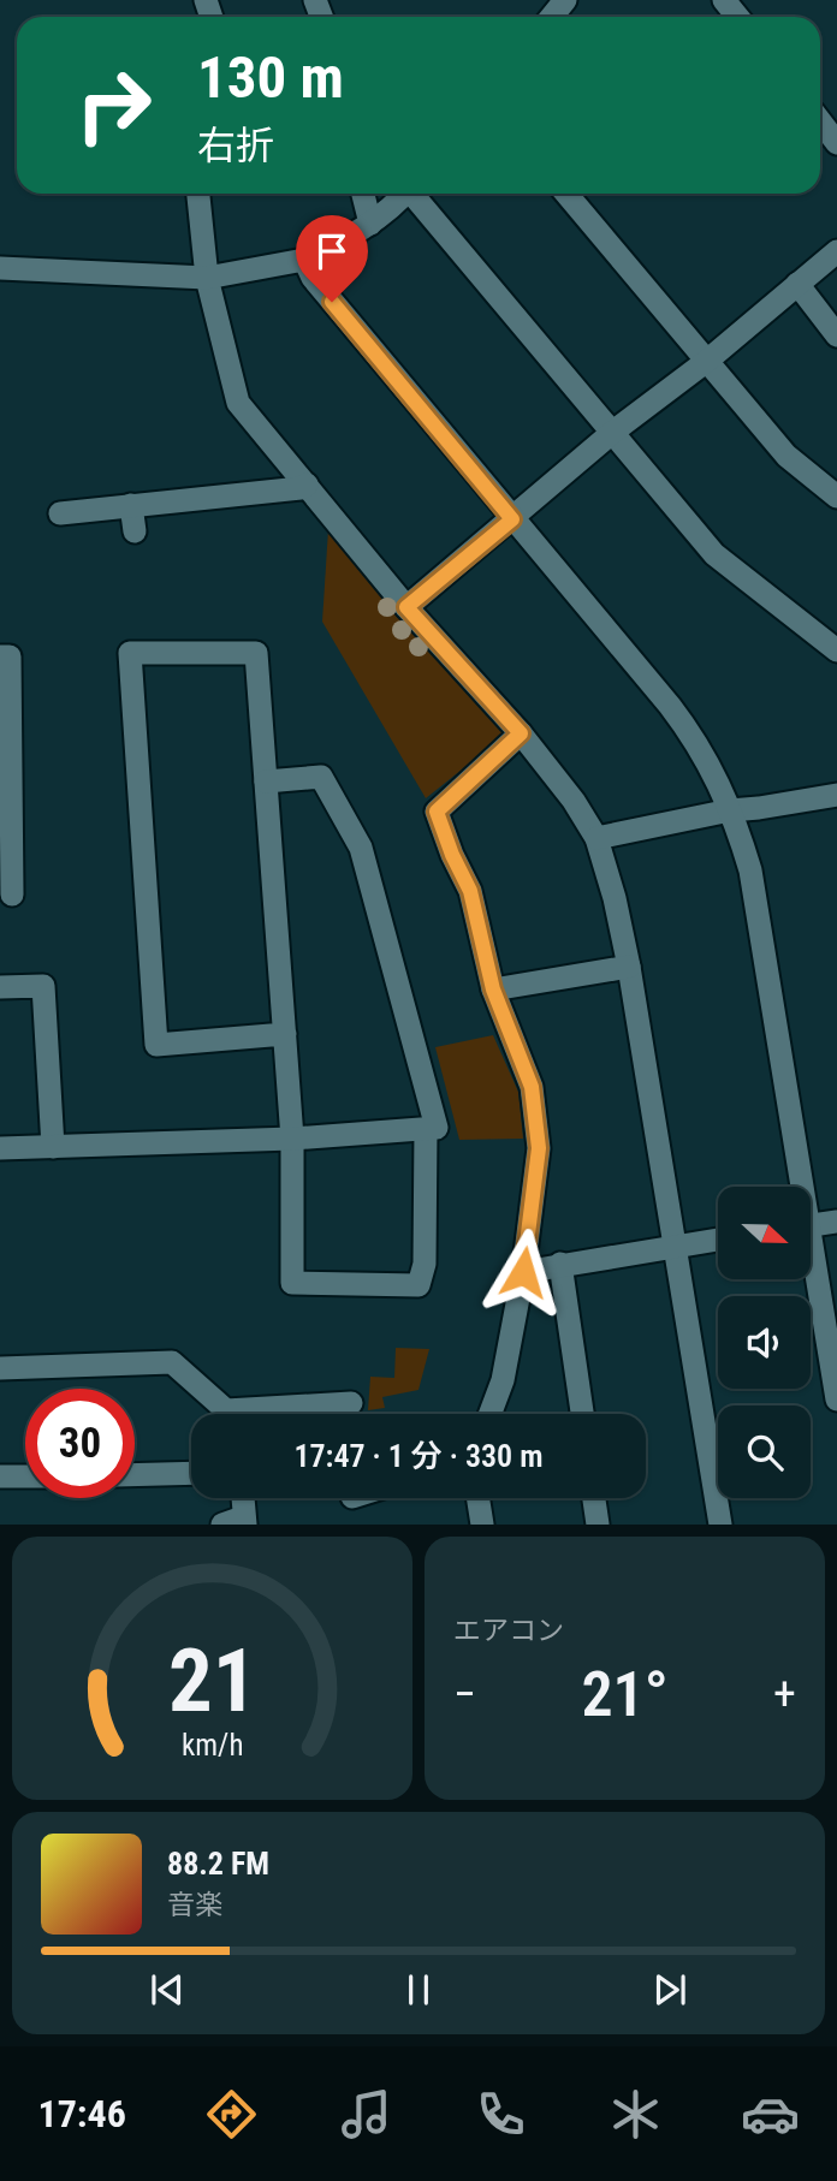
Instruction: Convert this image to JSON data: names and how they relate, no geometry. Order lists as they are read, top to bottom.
{
  "north": "right",
  "page": {
    "turn": ["130 m", "右折"],
    "limit": "30",
    "trip": "17:47 · 1 分 · 330 m",
    "tile": "エアコン",
    "heat": ["−", "21°", "+"],
    "song": ["88.2 FM", "音楽"],
    "tabs": "17:46",
    "gauge": ["21", "km/h"]
  }
}
